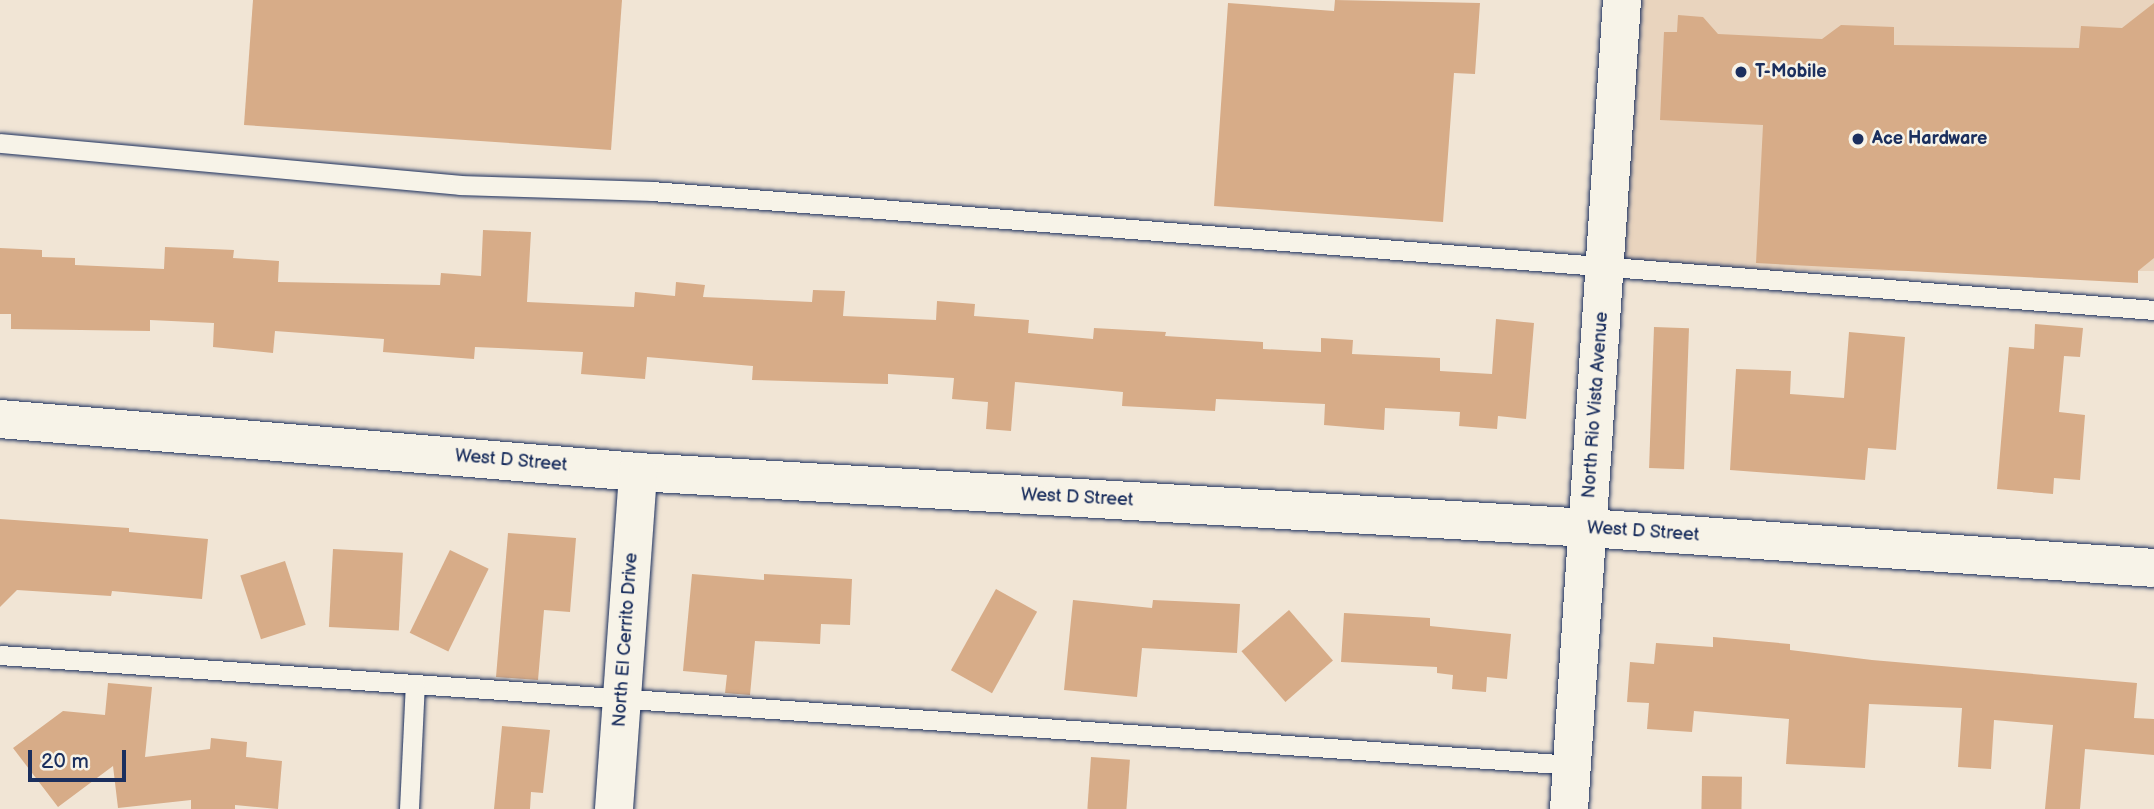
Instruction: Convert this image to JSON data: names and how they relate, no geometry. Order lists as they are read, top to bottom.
{
  "streets": {
    "street": ["North Rio Vista Avenue", "West D Street", "North El Cerrito Drive"]
  },
  "crossings": [
    ["North Rio Vista Avenue", "West D Street"],
    ["West D Street", "North El Cerrito Drive"]
  ],
  "places": ["T-Mobile", "Ace Hardware"],
  "scale_bar": "20 m"
}
